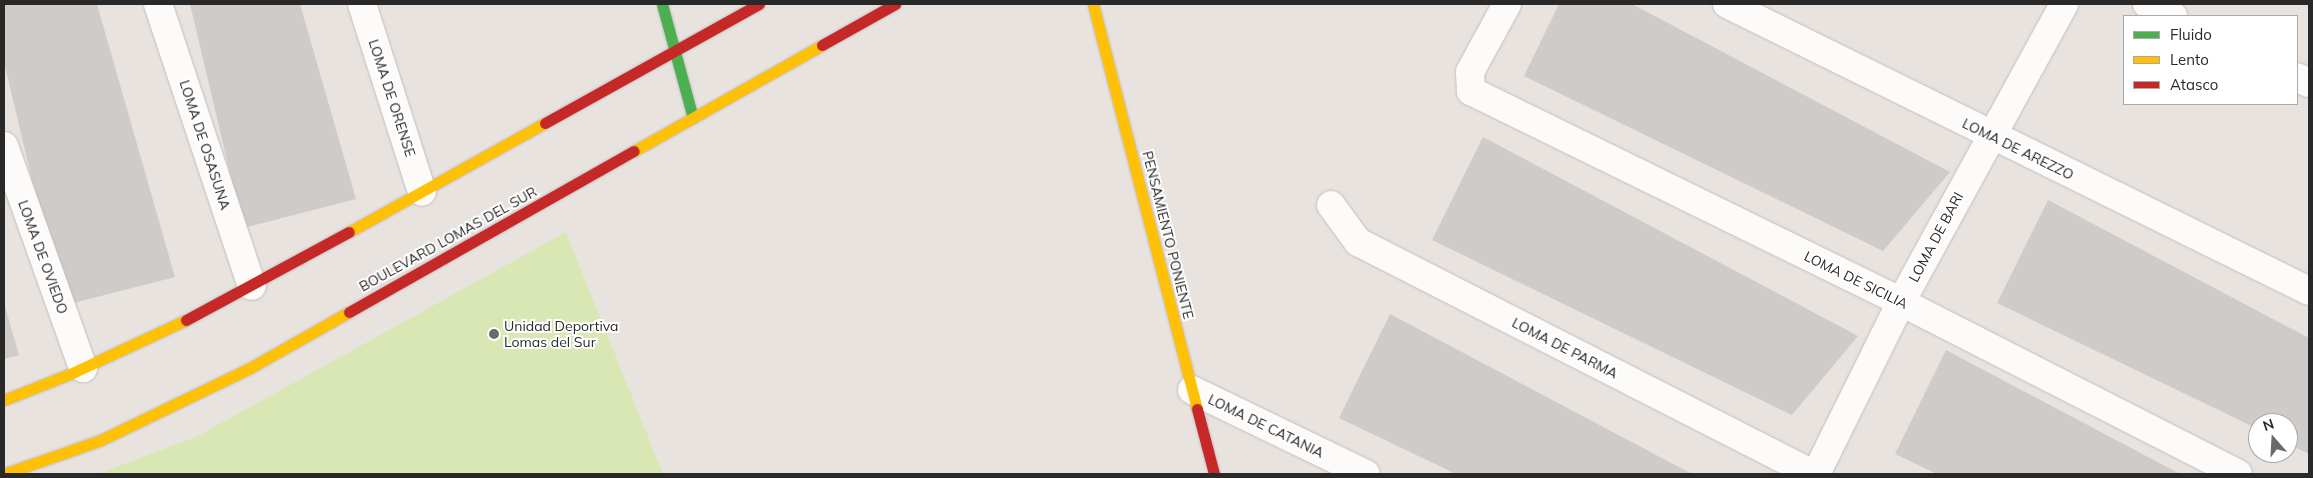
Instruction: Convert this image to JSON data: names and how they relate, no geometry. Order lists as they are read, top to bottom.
{
  "streets": {
    "street": [
      "LOMA DE ORENSE",
      "LOMA DE OSASUNA",
      "LOMA DE AREZZO",
      "PENSAMIENTO PONIENTE",
      "LOMA DE BARI",
      "BOULEVARD LOMAS DEL SUR",
      "LOMA DE OVIEDO",
      "LOMA DE SICILIA",
      "LOMA DE PARMA",
      "LOMA DE CATANIA"
    ]
  },
  "crossings": [
    ["LOMA DE AREZZO", "LOMA DE BARI"],
    ["PENSAMIENTO PONIENTE", "LOMA DE CATANIA"],
    ["LOMA DE BARI", "LOMA DE SICILIA"],
    ["LOMA DE BARI", "LOMA DE PARMA"]
  ],
  "places": ["Unidad Deportiva Lomas del Sur"],
  "legend": ["Fluido", "Lento", "Atasco"],
  "north": "top"
}
